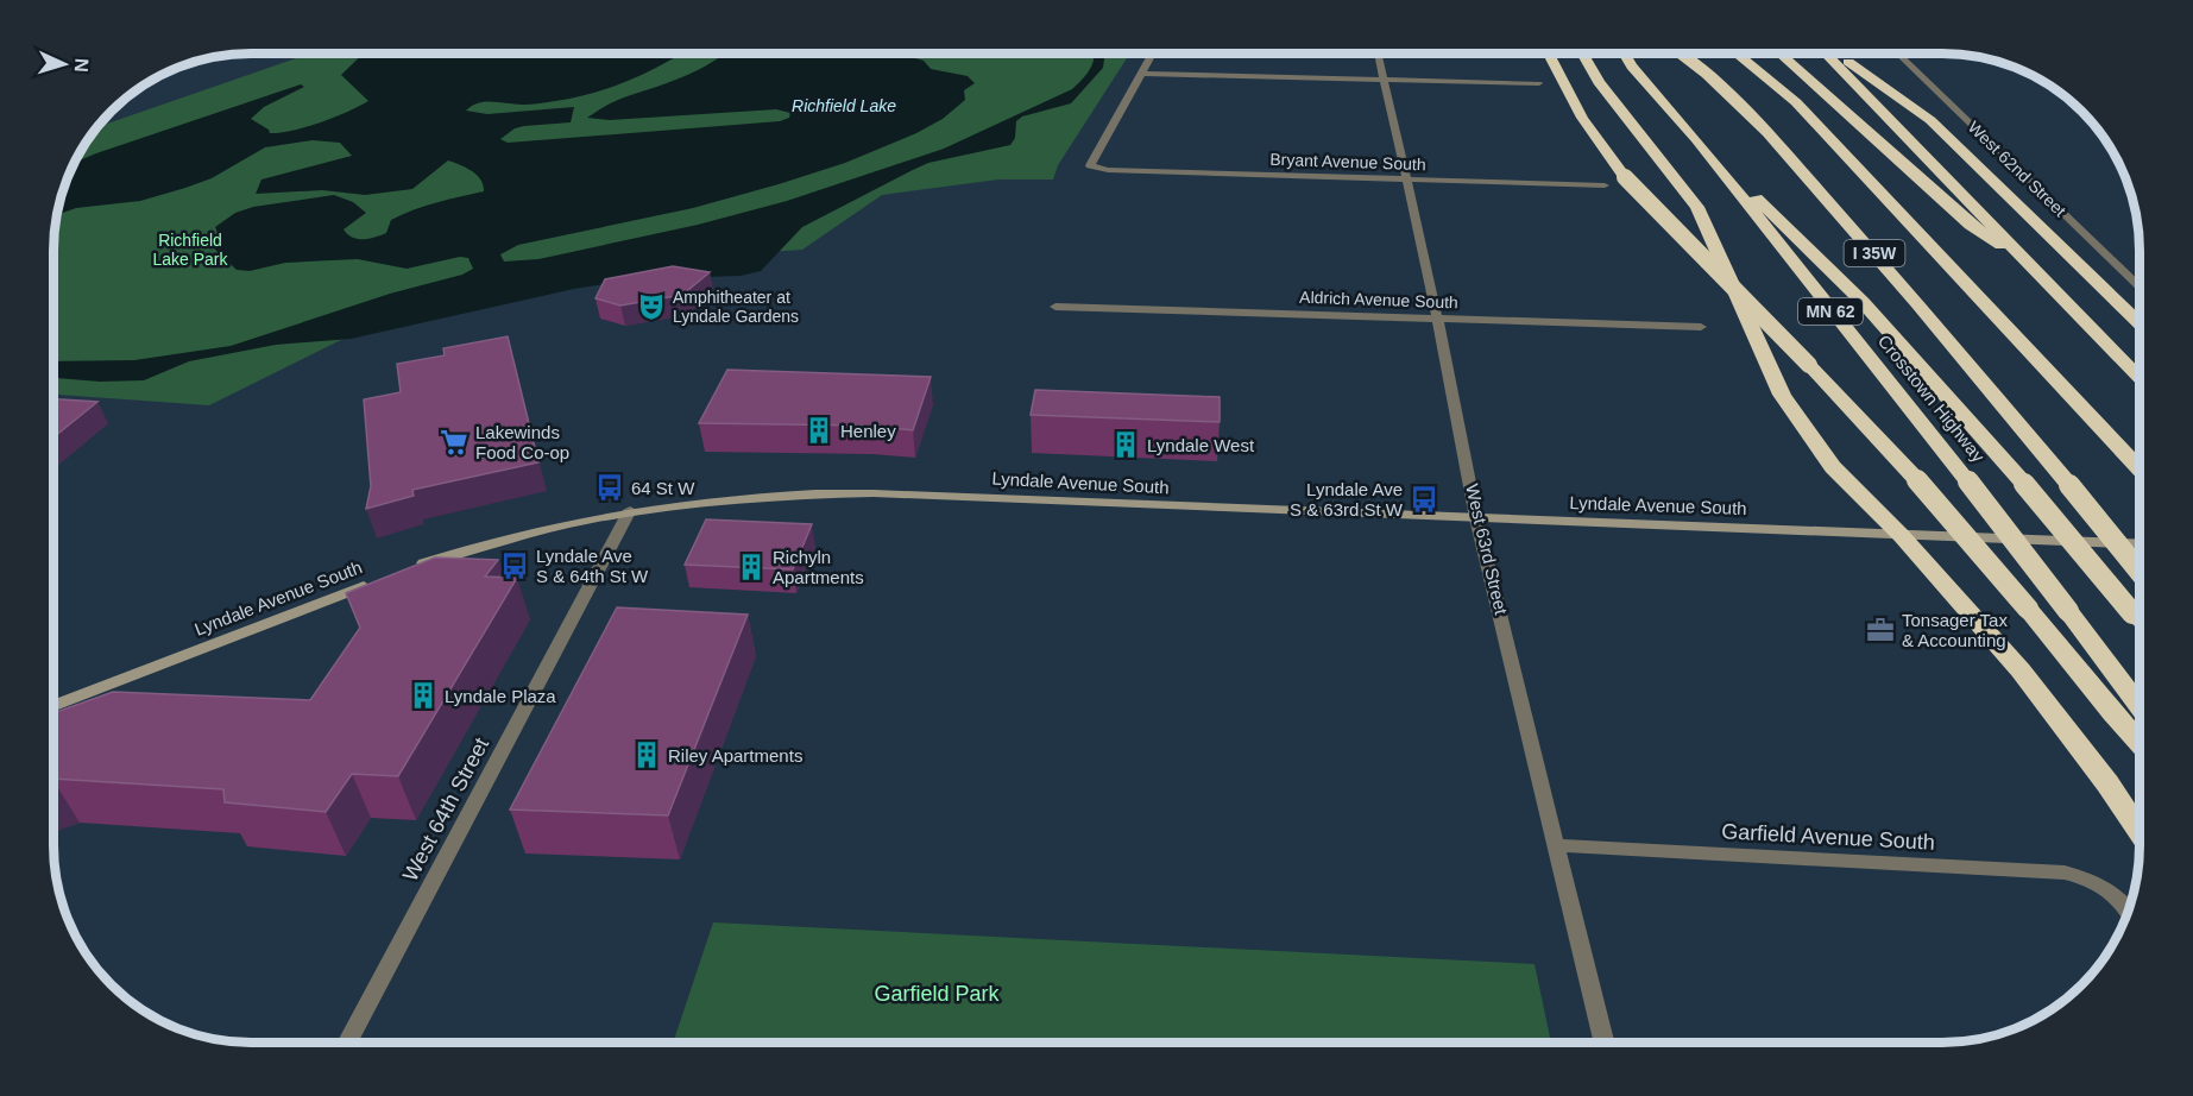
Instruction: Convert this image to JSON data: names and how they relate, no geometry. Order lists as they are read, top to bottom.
{
  "streets": {
    "highway": ["I 35W", "MN 62", "Crosstown Highway"],
    "main road": ["Lyndale Avenue South"],
    "street": [
      "Bryant Avenue South",
      "West 62nd Street",
      "Aldrich Avenue South",
      "West 63rd Street",
      "West 64th Street",
      "Garfield Avenue South"
    ]
  },
  "crossings": [
    ["Bryant Avenue South", "West 63rd Street"],
    ["Aldrich Avenue South", "West 63rd Street"],
    ["Lyndale Avenue South", "West 63rd Street"],
    ["Lyndale Avenue South", "West 64th Street"],
    ["West 63rd Street", "Garfield Avenue South"]
  ],
  "water": ["Richfield Lake"],
  "parks": ["Richfield Lake Park", "Garfield Park"],
  "places": {
    "theatre": ["Amphitheater at Lyndale Gardens"],
    "building": [
      "Henley",
      "Lyndale West",
      "Richyln Apartments",
      "Lyndale Plaza",
      "Riley Apartments"
    ],
    "supermarket": ["Lakewinds Food Co-op"],
    "bus stop": ["64 St W", "Lyndale Ave S & 63rd St W", "Lyndale Ave S & 64th St W"],
    "office": ["Tonsager Tax & Accounting"]
  },
  "north": "right"
}
